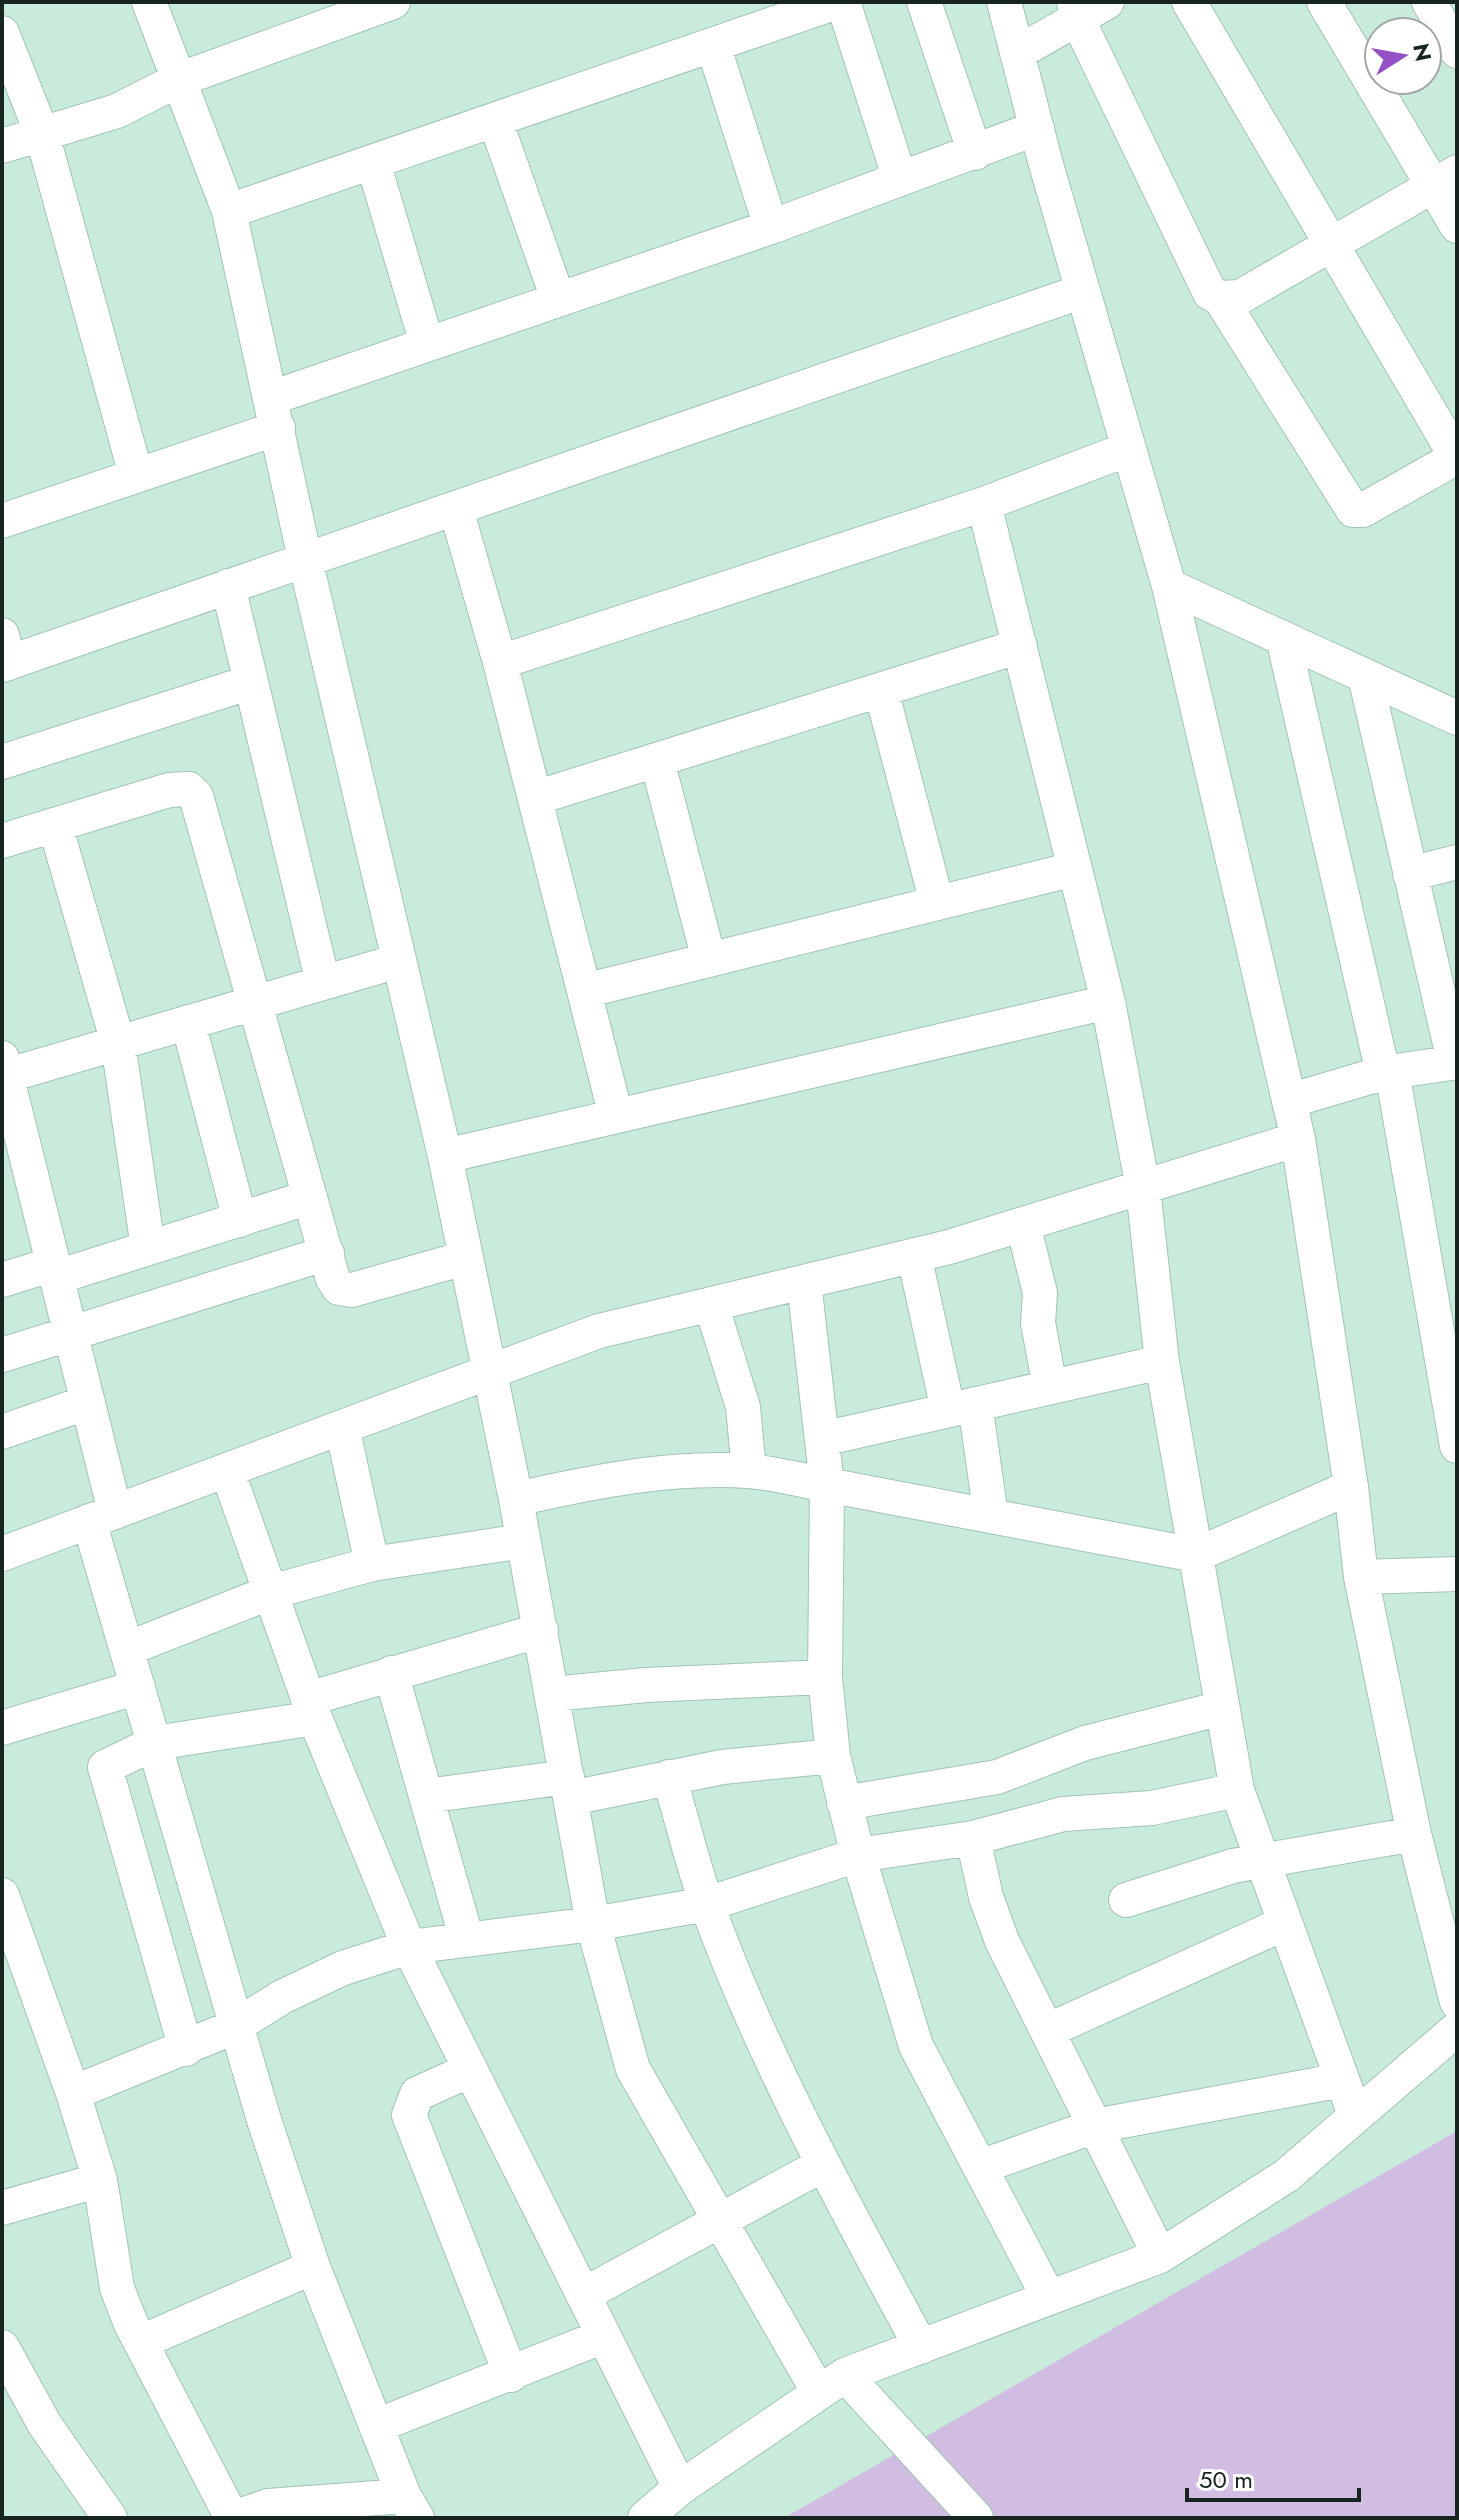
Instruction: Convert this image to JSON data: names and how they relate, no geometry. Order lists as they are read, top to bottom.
{
  "scale_bar": "50 m",
  "north": "right"
}
